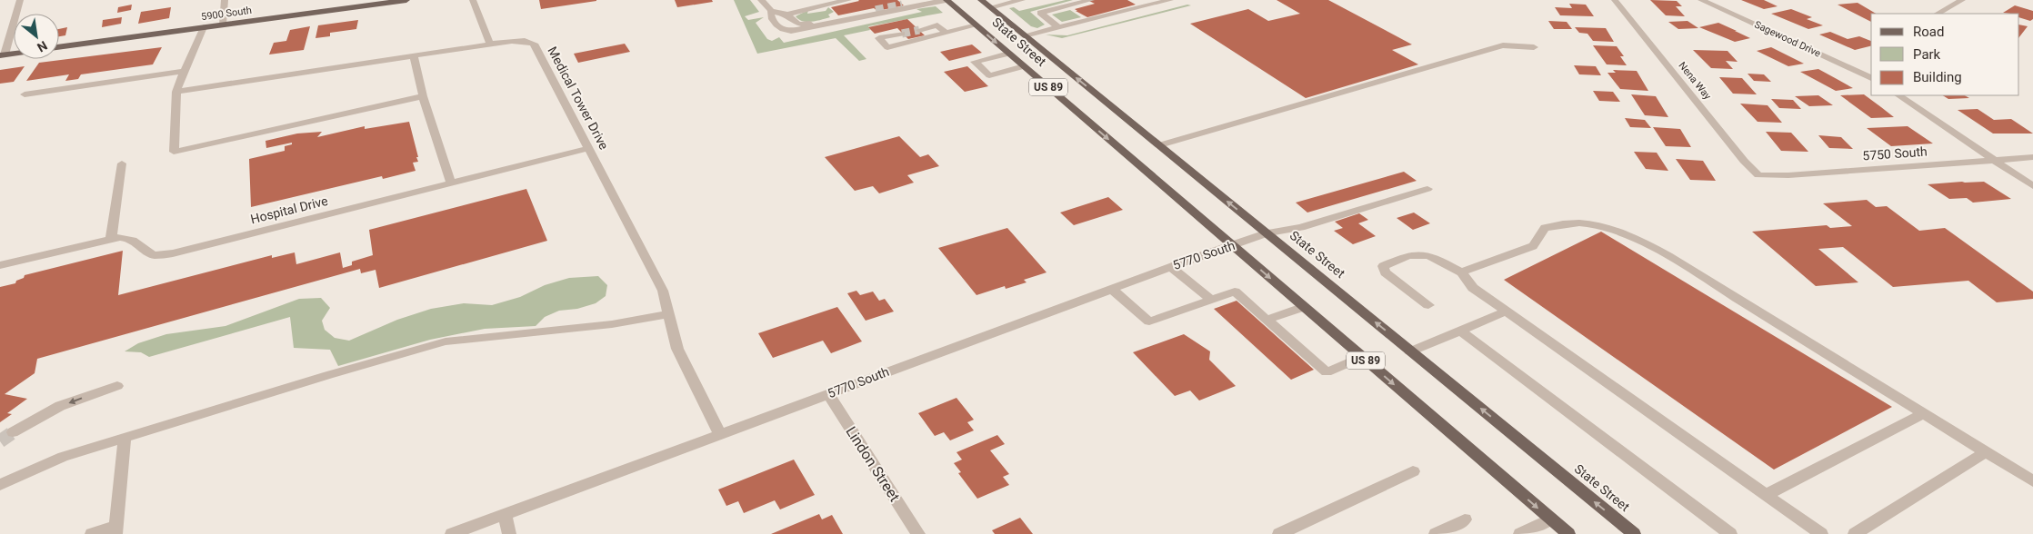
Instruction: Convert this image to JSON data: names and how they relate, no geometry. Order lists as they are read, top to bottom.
{
  "streets": {
    "main road": ["5900 South", "State Street", "US 89"],
    "street": [
      "Sagewood Drive",
      "Nena Way",
      "Medical Tower Drive",
      "5750 South",
      "Hospital Drive",
      "5770 South",
      "Lindon Street"
    ]
  },
  "crossings": [
    ["State Street", "5770 South"],
    ["Nena Way", "5750 South"],
    ["Medical Tower Drive", "Hospital Drive"],
    ["Medical Tower Drive", "5770 South"],
    ["5770 South", "Lindon Street"]
  ],
  "legend": ["Road", "Park", "Building"],
  "north": "bottom right"
}
